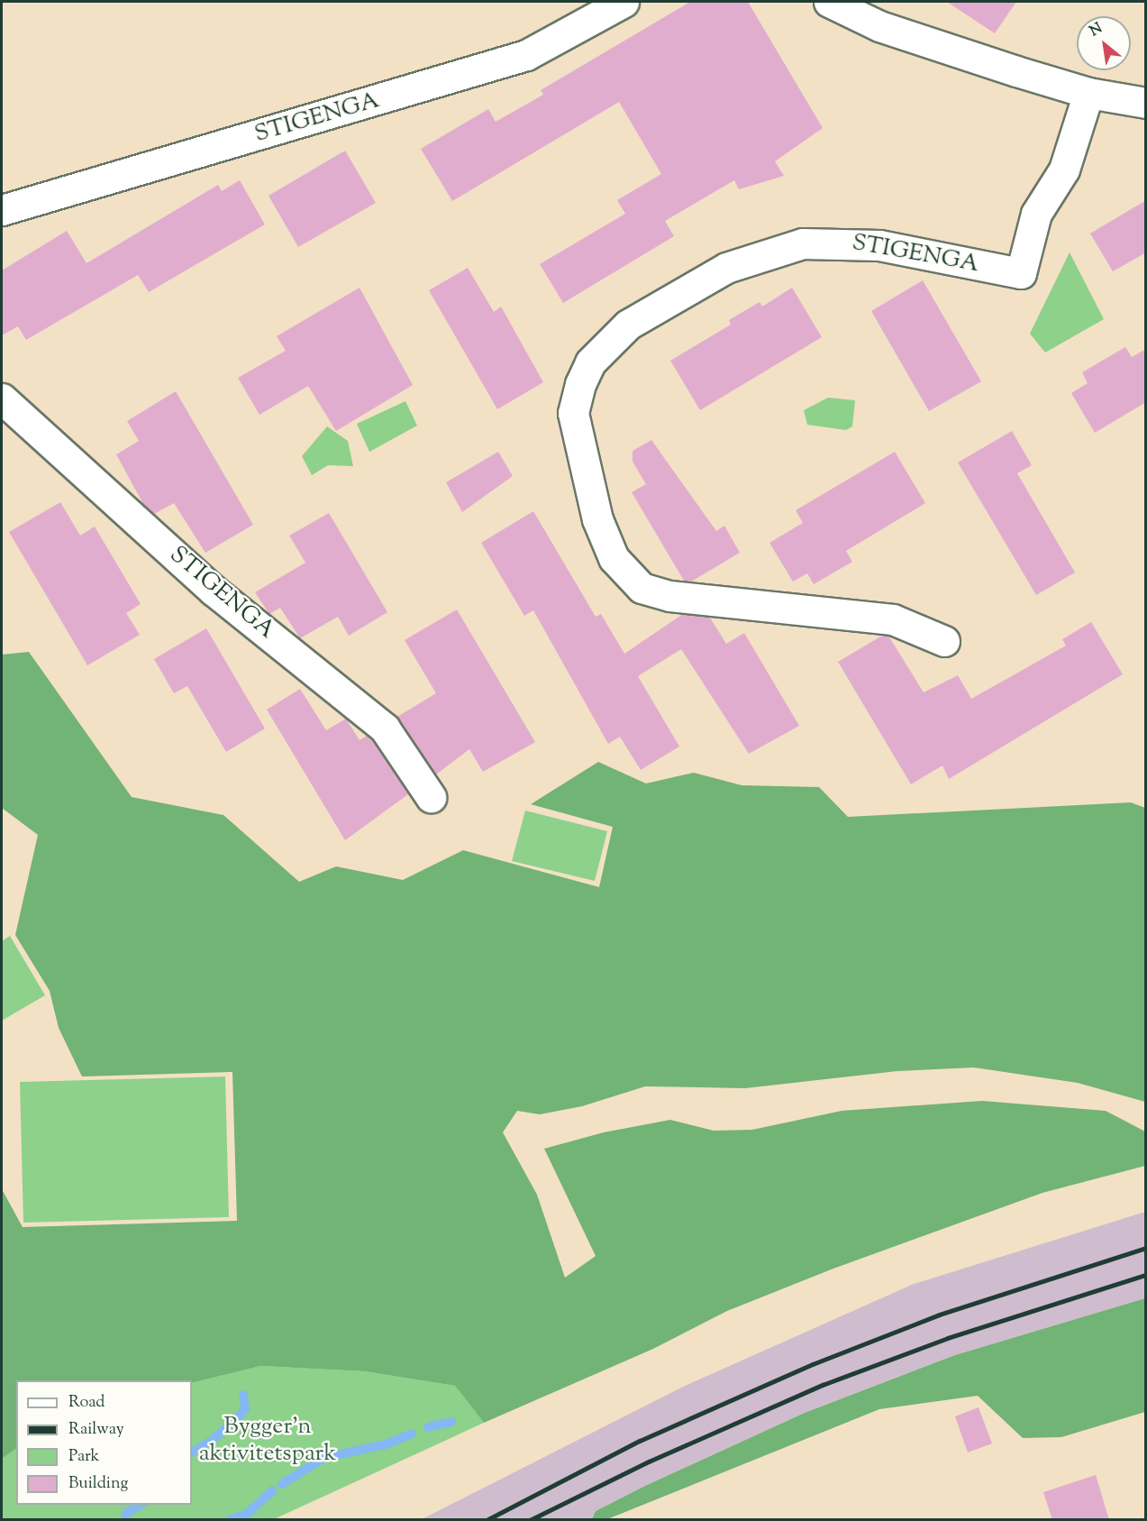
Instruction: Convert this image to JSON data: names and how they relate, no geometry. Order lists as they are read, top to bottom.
{
  "streets": {
    "street": ["STIGENGA"]
  },
  "parks": ["Bygger'n aktivitetspark"],
  "legend": [
    "Road",
    "Railway",
    "Park",
    "Building"
  ],
  "north": "top left"
}
